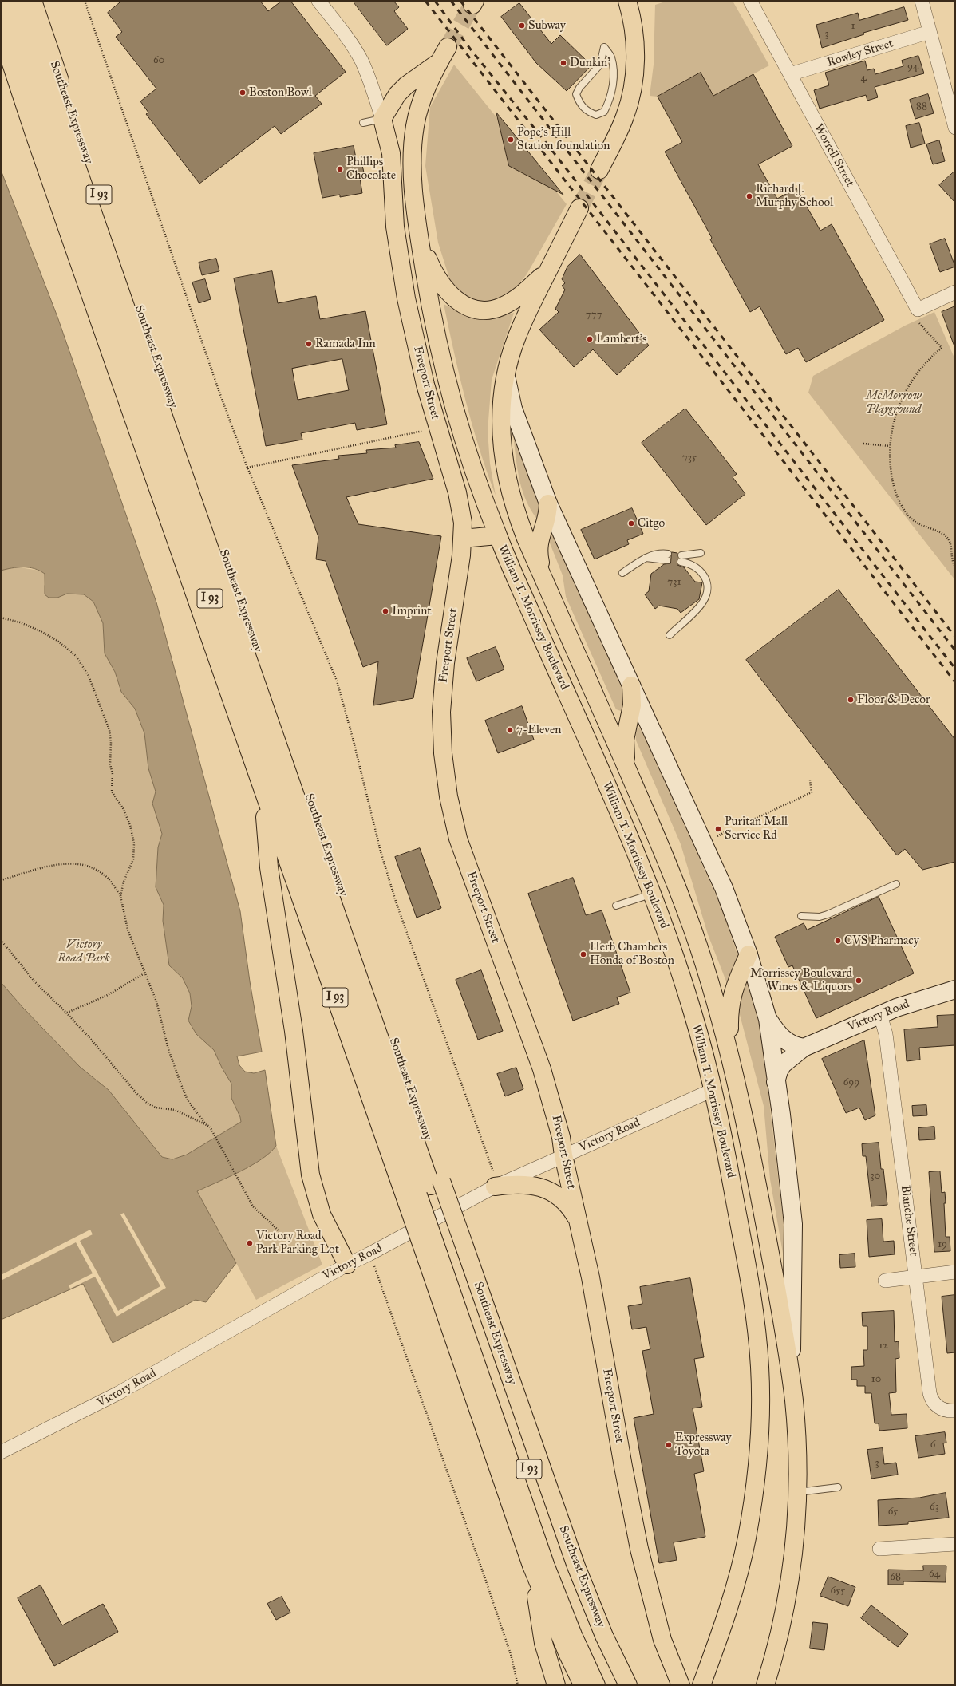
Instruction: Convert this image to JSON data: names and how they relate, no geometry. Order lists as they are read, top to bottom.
{
  "streets": {
    "main road": [
      "Southeast Expressway",
      "I 93",
      "Freeport Street",
      "William T. Morrissey Boulevard",
      "Victory Road"
    ],
    "street": ["Rowley Street", "Worrell Street", "Blanche Street"]
  },
  "crossings": [
    ["Rowley Street", "Worrell Street"],
    ["Southeast Expressway", "I 93"],
    ["Freeport Street", "William T. Morrissey Boulevard"],
    ["Freeport Street", "Victory Road"],
    ["William T. Morrissey Boulevard", "Victory Road"],
    ["Victory Road", "Blanche Street"]
  ],
  "parks": ["McMorrow Playground", "Victory Road Park"],
  "places": [
    "Subway",
    "Dunkin'",
    "Boston Bowl",
    "Pope's Hill Station foundation",
    "Phillips Chocolate",
    "Richard J. Murphy School",
    "Lambert's",
    "Ramada Inn",
    "Citgo",
    "Imprint",
    "Floor & Decor",
    "7-Eleven",
    "Puritan Mall Service Rd",
    "CVS Pharmacy",
    "Herb Chambers Honda of Boston",
    "Morrissey Boulevard Wines & Liquors",
    "Victory Road Park Parking Lot",
    "Expressway Toyota"
  ],
  "house_numbers": [
    "1",
    "3",
    "60",
    "94",
    "4",
    "88",
    "777",
    "735",
    "731",
    "699",
    "30",
    "19",
    "12",
    "10",
    "6",
    "3",
    "63",
    "65",
    "64",
    "68",
    "655"
  ]
}
